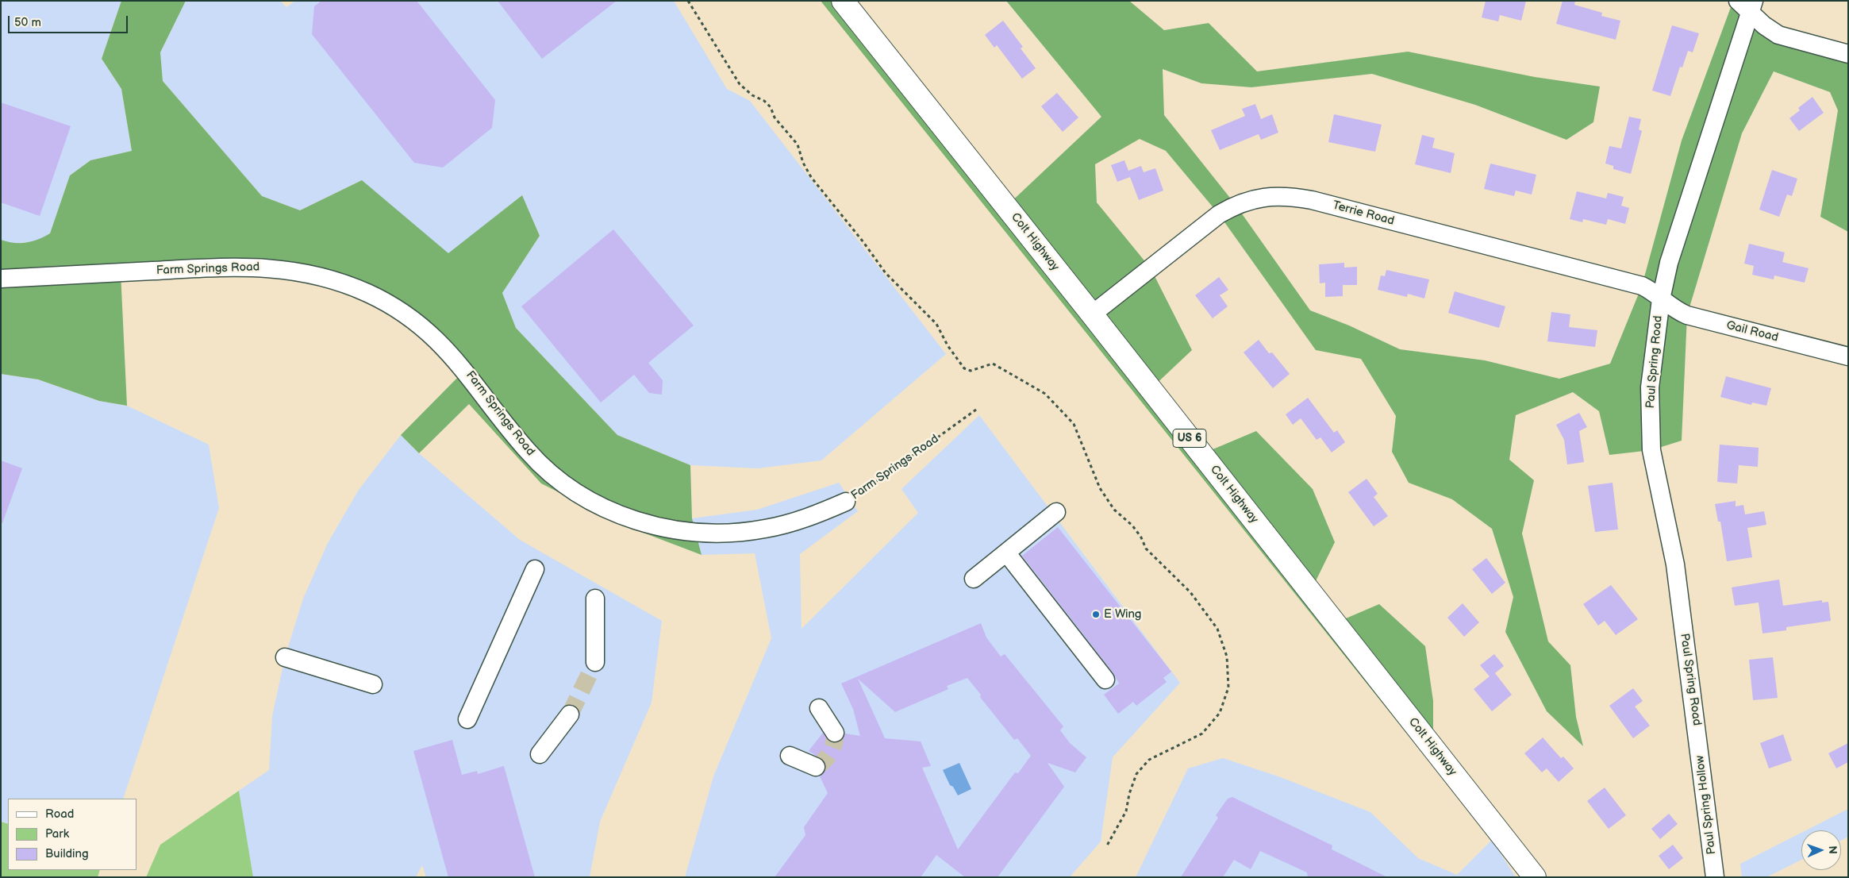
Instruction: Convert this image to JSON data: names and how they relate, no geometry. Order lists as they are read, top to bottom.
{
  "streets": {
    "highway": ["Colt Highway", "US 6"],
    "street": [
      "Terrie Road",
      "Farm Springs Road",
      "Gail Road",
      "Paul Spring Road",
      "Paul Spring Hollow"
    ]
  },
  "crossings": [
    ["Terrie Road", "Colt Highway"],
    ["Terrie Road", "Gail Road"],
    ["Terrie Road", "Paul Spring Road"],
    ["Gail Road", "Paul Spring Road"],
    ["Paul Spring Road", "Paul Spring Hollow"]
  ],
  "places": ["E Wing"],
  "legend": ["Road", "Park", "Building"],
  "scale_bar": "50 m",
  "north": "right"
}
